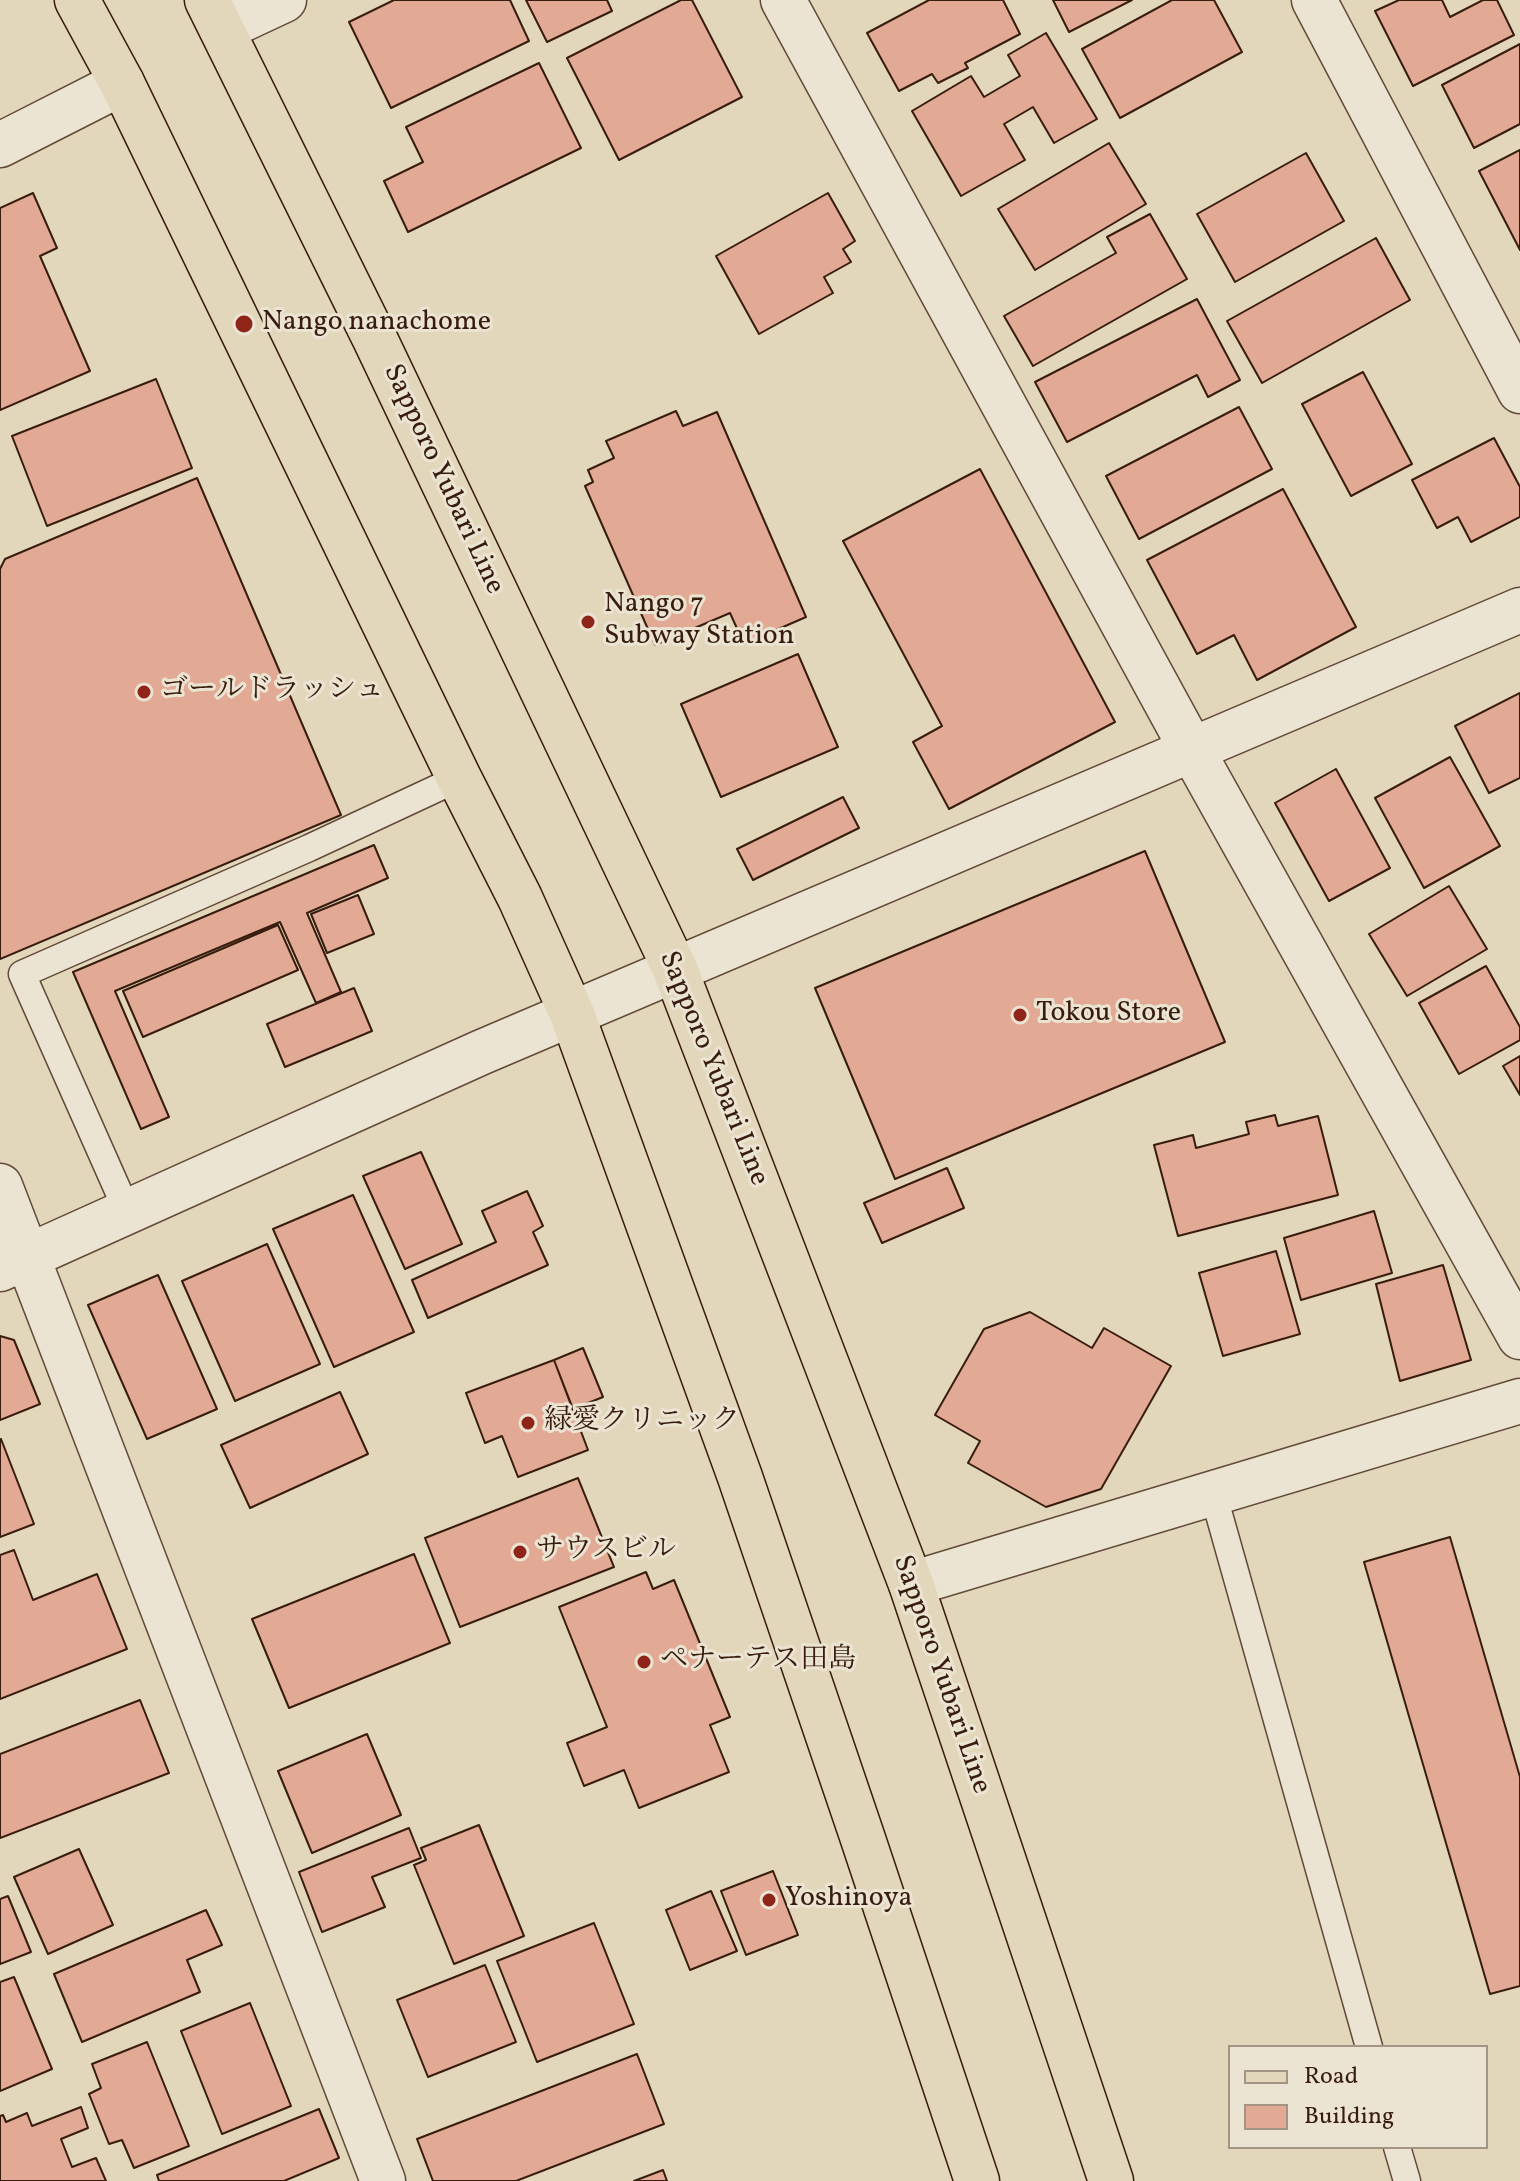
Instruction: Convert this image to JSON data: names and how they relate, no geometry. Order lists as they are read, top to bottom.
{
  "streets": {
    "main road": ["Sapporo Yubari Line"]
  },
  "places": [
    "Nango nanachome",
    "Nango 7 Subway Station",
    "ゴールドラッシュ",
    "Tokou Store",
    "緑愛クリニック",
    "サウスビル",
    "ペナーテス田島",
    "Yoshinoya"
  ],
  "legend": ["Road", "Building"]
}
